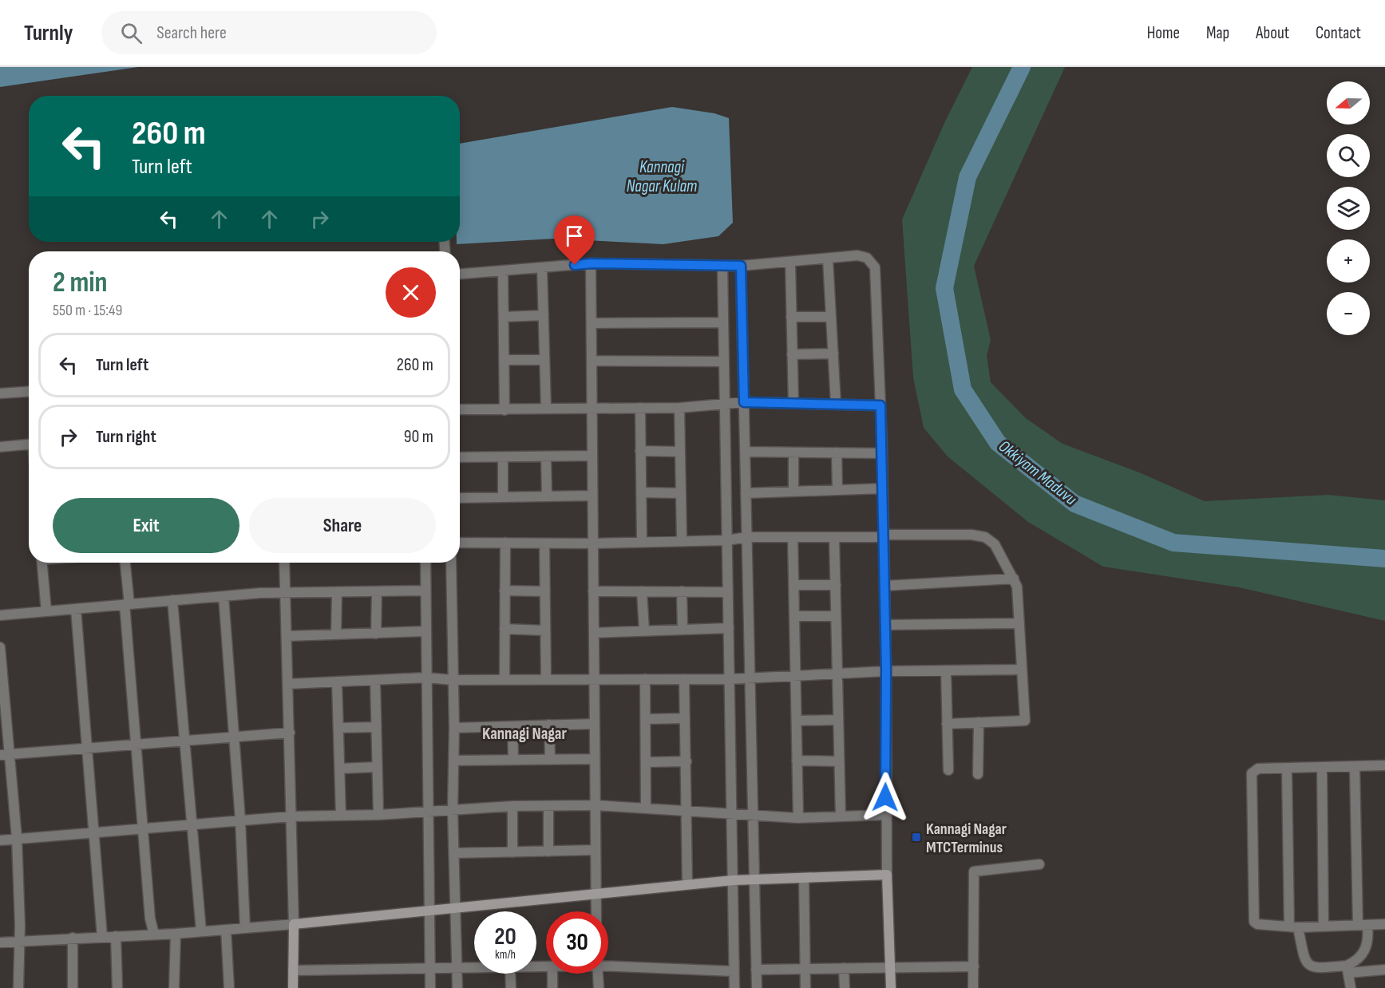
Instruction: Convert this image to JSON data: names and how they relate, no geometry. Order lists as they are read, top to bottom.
{
  "districts": ["Kannagi Nagar"],
  "water": ["Kannagi Nagar Kulam", "Okkiyam Maduvu"],
  "places": {
    "transit": ["Kannagi Nagar MTCTerminus"]
  },
  "north": "left",
  "page": {
    "header": "Turnly",
    "search": "Search here",
    "nav": [
      "Home",
      "Map",
      "About",
      "Contact"
    ],
    "map_buttons": ["+", "−"],
    "turn": ["260 m", "Turn left"],
    "heading": ["2 min", "550 m · 15:49"],
    "list": [
      {
        "name": "Turn left",
        "value": "260 m"
      },
      {
        "name": "Turn right",
        "value": "90 m"
      }
    ],
    "buttons": ["Exit", "Share"],
    "speed": "20 km/h",
    "limit": "30"
  }
}
